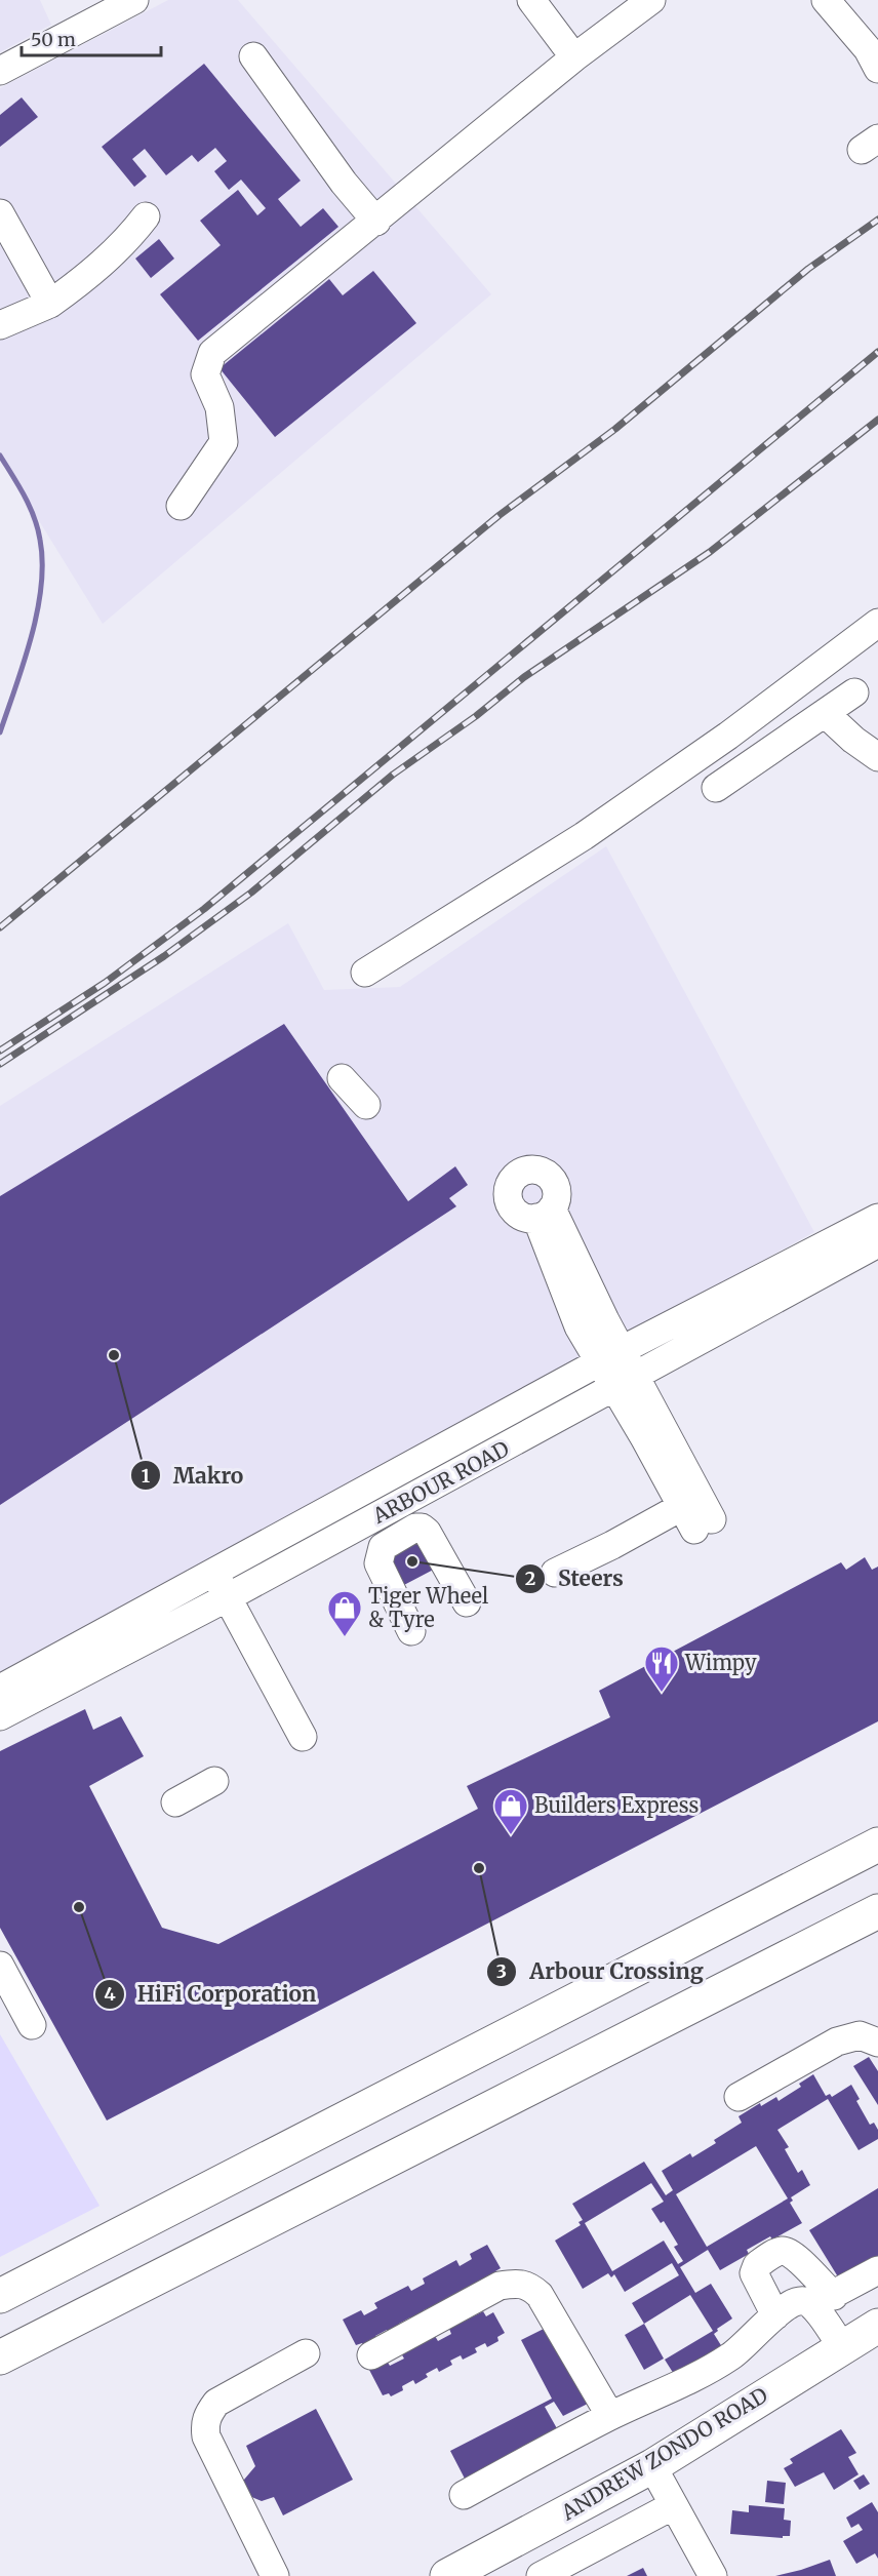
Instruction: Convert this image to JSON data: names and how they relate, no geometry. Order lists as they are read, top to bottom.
{
  "streets": {
    "main road": ["ANDREW ZONDO ROAD"],
    "street": ["ARBOUR ROAD"]
  },
  "places": {
    "other": [
      "Makro",
      "Steers",
      "Arbour Crossing",
      "HiFi Corporation"
    ],
    "shop": ["Tiger Wheel & Tyre", "Builders Express"],
    "restaurant": ["Wimpy"]
  },
  "scale_bar": "50 m"
}
